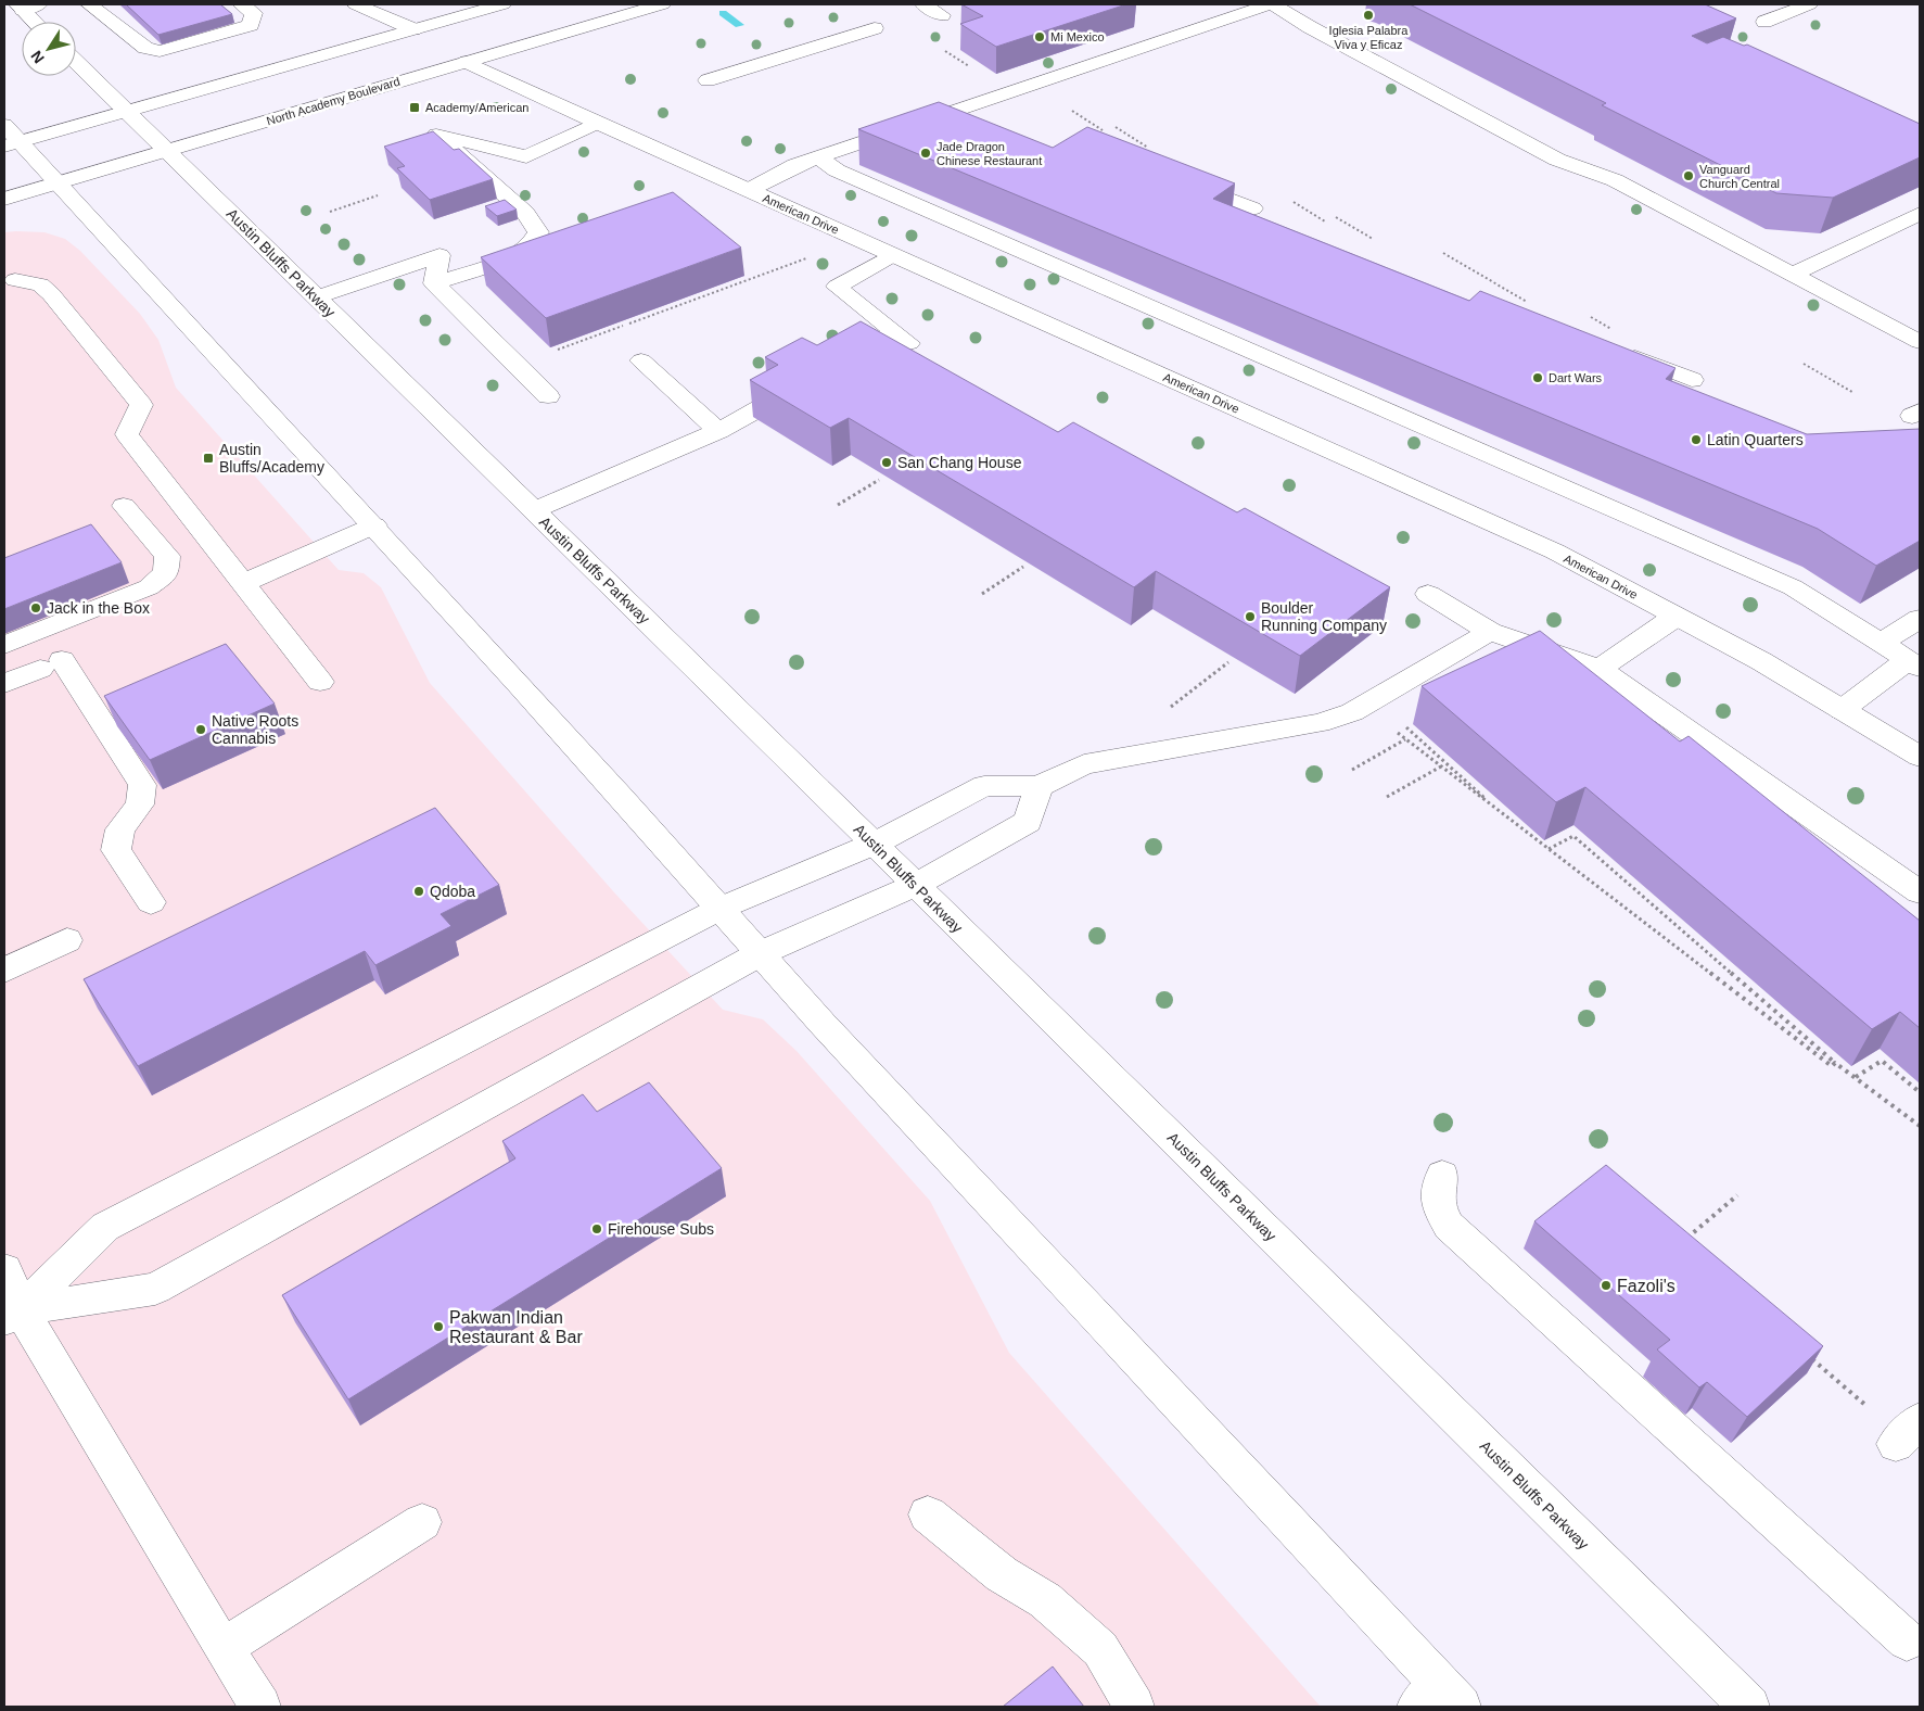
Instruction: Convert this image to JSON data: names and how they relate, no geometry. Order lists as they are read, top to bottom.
{
  "streets": {
    "main road": ["North Academy Boulevard", "American Drive", "Austin Bluffs Parkway"]
  },
  "crossings": [
    ["North Academy Boulevard", "American Drive"],
    ["North Academy Boulevard", "Austin Bluffs Parkway"]
  ],
  "places": {
    "other": [
      "Iglesia Palabra Viva y Eficaz",
      "Mi Mexico",
      "Jade Dragon Chinese Restaurant",
      "Vanguard Church Central",
      "Dart Wars",
      "Latin Quarters",
      "San Chang House",
      "Jack in the Box",
      "Boulder Running Company",
      "Native Roots Cannabis",
      "Qdoba",
      "Firehouse Subs",
      "Fazoli's",
      "Pakwan Indian Restaurant & Bar"
    ],
    "transit": ["Academy/American", "Austin Bluffs/Academy"]
  },
  "north": "bottom left"
}
